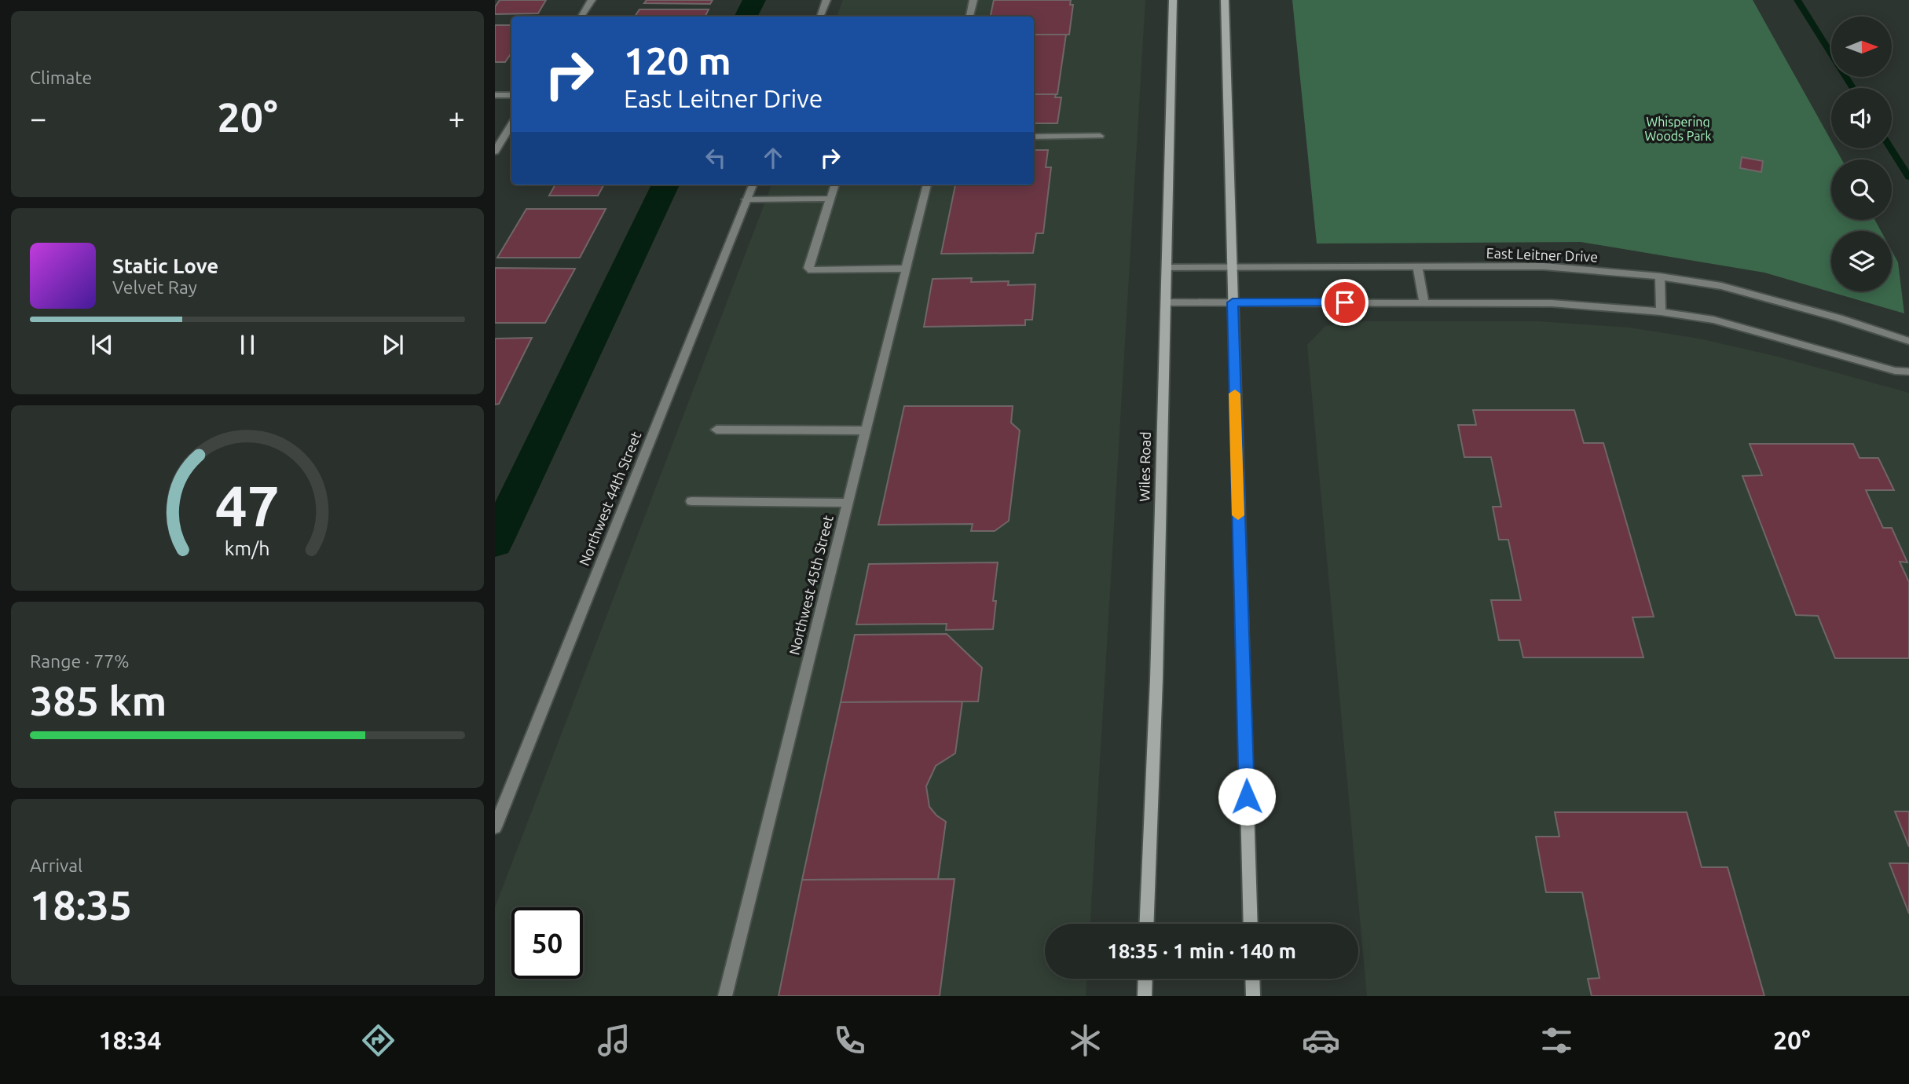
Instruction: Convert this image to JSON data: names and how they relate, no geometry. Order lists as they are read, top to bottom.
{
  "streets": {
    "main road": ["Wiles Road"],
    "street": ["East Leitner Drive", "Northwest 44th Street", "Northwest 45th Street"]
  },
  "crossings": [
    ["East Leitner Drive", "Wiles Road"]
  ],
  "parks": ["Whispering Woods Park"],
  "north": "right",
  "page": {
    "tile": [
      "Climate",
      ["Range · 77%", "385 km"],
      ["Arrival", "18:35"]
    ],
    "turn": ["120 m", "East Leitner Drive"],
    "heat": ["−", "20°", "+"],
    "song": ["Static Love", "Velvet Ray"],
    "limit": "50",
    "trip": "18:35 · 1 min · 140 m",
    "tabs": ["18:34", "20°"],
    "gauge": ["47", "km/h"]
  }
}
